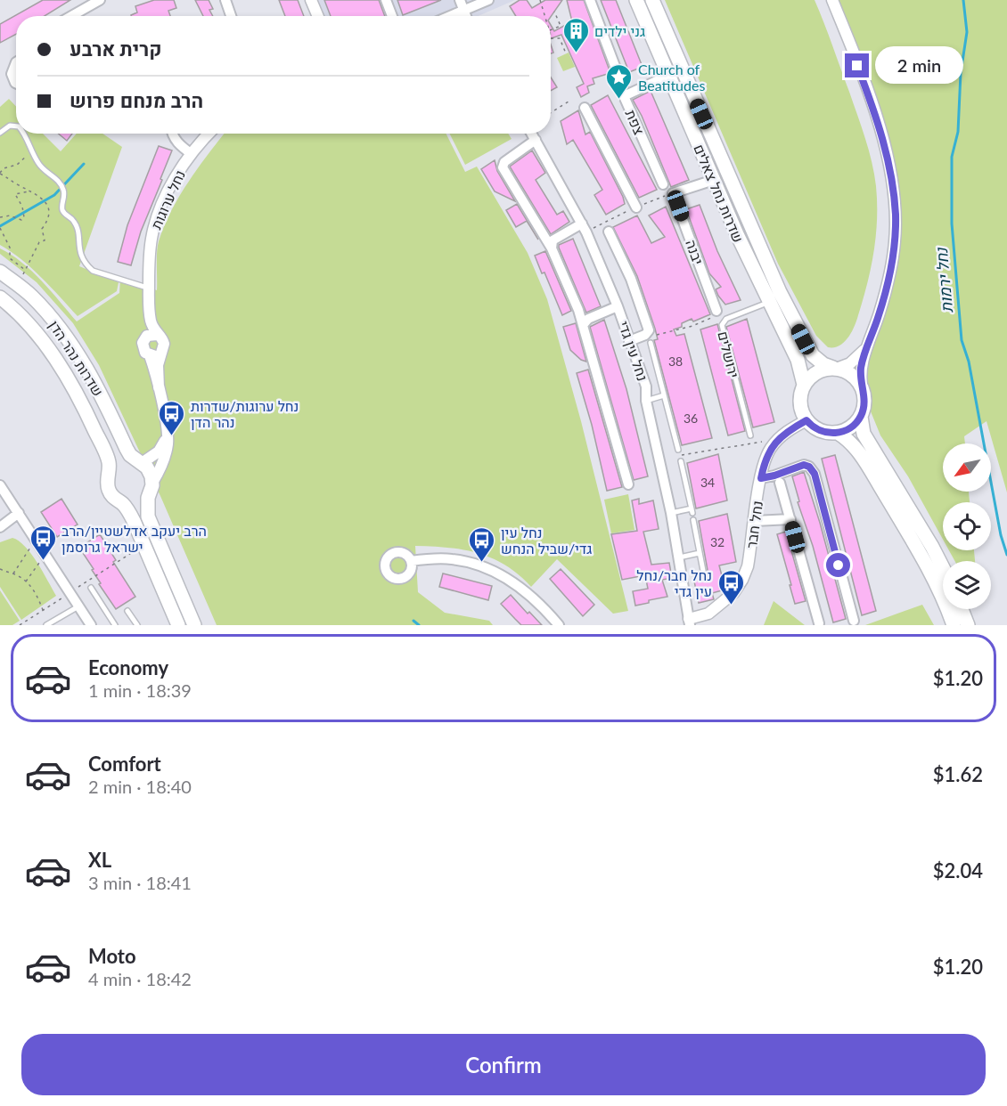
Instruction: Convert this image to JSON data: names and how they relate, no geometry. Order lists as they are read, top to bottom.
{
  "streets": {
    "main road": ["שדרות נחל צאלים", "שדרות נהר הדן"],
    "street": [
      "צפת",
      "נחל ערוגות",
      "יבנה",
      "נחל עין גדי",
      "נחל חבר"
    ],
    "lane": ["ירושלים"]
  },
  "crossings": [
    ["שדרות נחל צאלים", "יבנה"],
    ["שדרות נחל צאלים", "ירושלים"],
    ["שדרות נחל צאלים", "נחל חבר"],
    ["נחל עין גדי", "נחל חבר"]
  ],
  "water": ["נחל ירמות"],
  "places": {
    "building": ["גני ילדים"],
    "place": ["Church of Beatitudes"],
    "bus stop": [
      "נחל ערוגות/שדרות נהר הדן",
      "הרב יעקב אדלשטיין/הרב ישראל גרוסמן",
      "נחל עין גדי/שביל הנחש",
      "נחל חבר/נחל עין גדי"
    ]
  },
  "house_numbers": [
    "38",
    "36",
    "34",
    "32"
  ],
  "north": "bottom left",
  "page": {
    "banner": ["קרית ארבע", "הרב מנחם פרוש"],
    "bubble": "2 min",
    "list": [
      {
        "name": "Economy",
        "note": "1 min · 18:39",
        "value": "$1.20"
      },
      {
        "name": "Comfort",
        "note": "2 min · 18:40",
        "value": "$1.62"
      },
      {
        "name": "XL",
        "note": "3 min · 18:41",
        "value": "$2.04"
      },
      {
        "name": "Moto",
        "note": "4 min · 18:42",
        "value": "$1.20"
      }
    ],
    "buttons": "Confirm"
  }
}
